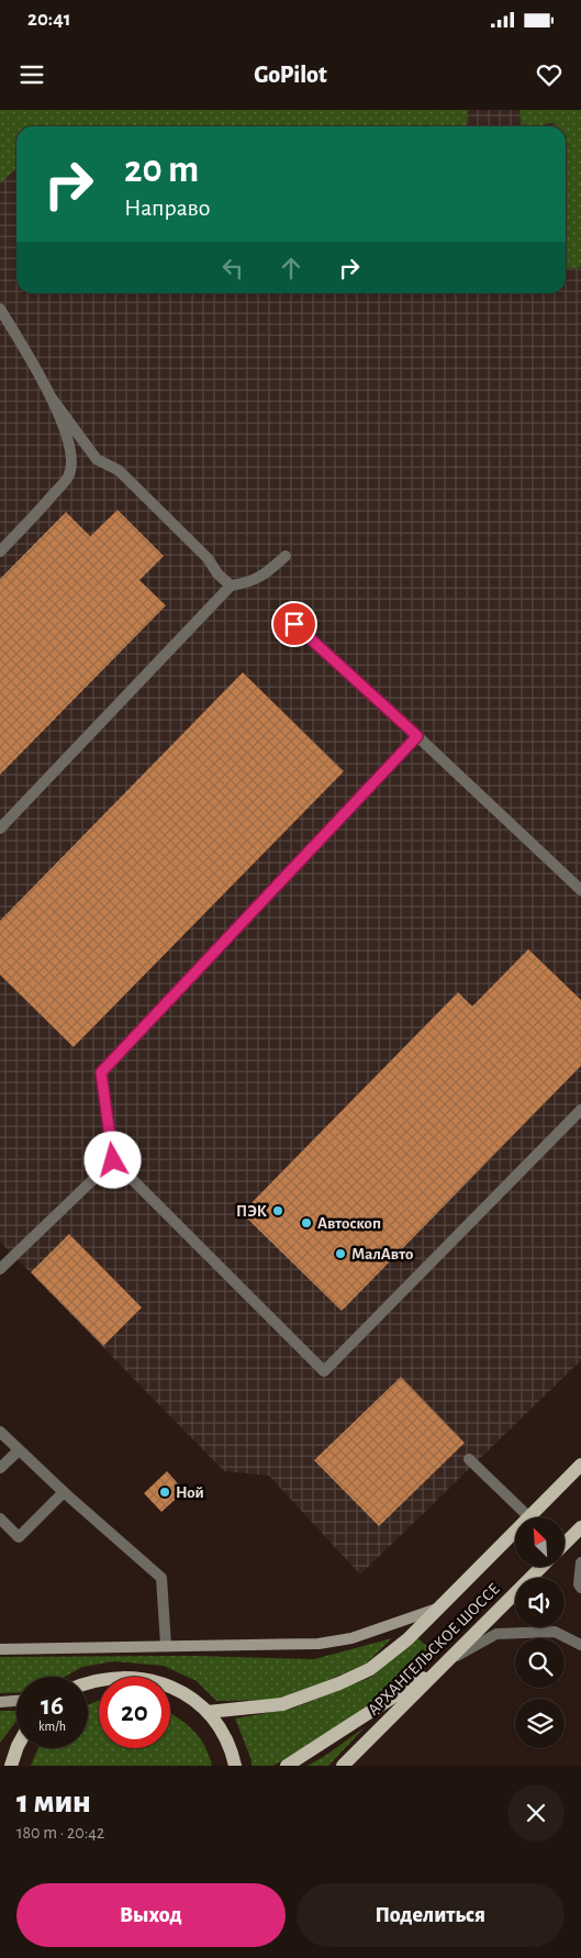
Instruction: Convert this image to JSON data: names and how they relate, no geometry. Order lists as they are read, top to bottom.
{
  "streets": {
    "main road": ["АРХАНГЕЛЬСКОЕ ШОССЕ"]
  },
  "places": [
    "ПЭК",
    "Автоскоп",
    "МалАвто",
    "Ной"
  ],
  "north": "top left",
  "page": {
    "status": "20:41",
    "header": "GoPilot",
    "turn": ["20 m", "Направо"],
    "speed": "16 km/h",
    "limit": "20",
    "heading": ["1 мин", "180 m · 20:42"],
    "buttons": ["Выход", "Поделиться"]
  }
}
